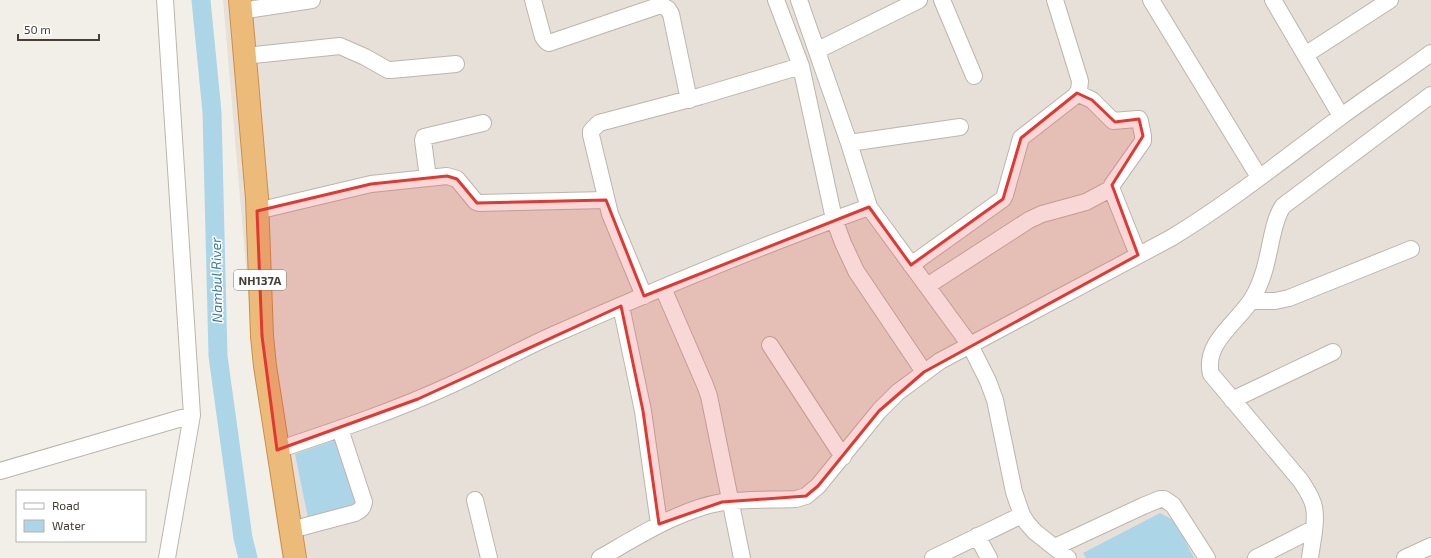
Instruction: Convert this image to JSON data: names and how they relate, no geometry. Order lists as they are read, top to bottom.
{
  "streets": {
    "highway": ["NH137A"]
  },
  "water": ["Nambul River"],
  "legend": ["Road", "Water"],
  "scale_bar": "50 m"
}
